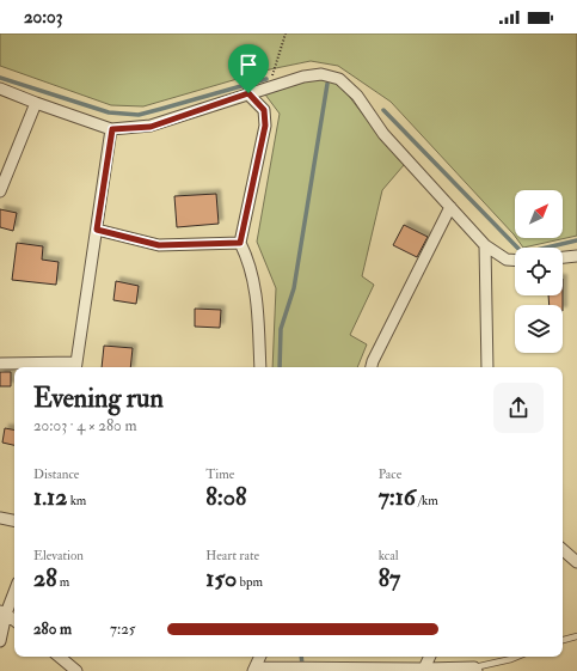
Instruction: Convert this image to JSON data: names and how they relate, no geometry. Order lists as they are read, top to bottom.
{
  "north": "top right",
  "page": {
    "status": "20:03",
    "heading": ["Evening run", "20:03 · 4 × 280 m"],
    "stats": [
      ["Distance", "1.12 km"],
      ["Time", "8:08"],
      ["Pace", "7:16 /km"],
      ["Elevation", "28 m"],
      ["Heart rate", "150 bpm"],
      ["kcal", "87"]
    ],
    "list": [
      {
        "name": "280 m",
        "note": "7:25"
      }
    ]
  }
}
